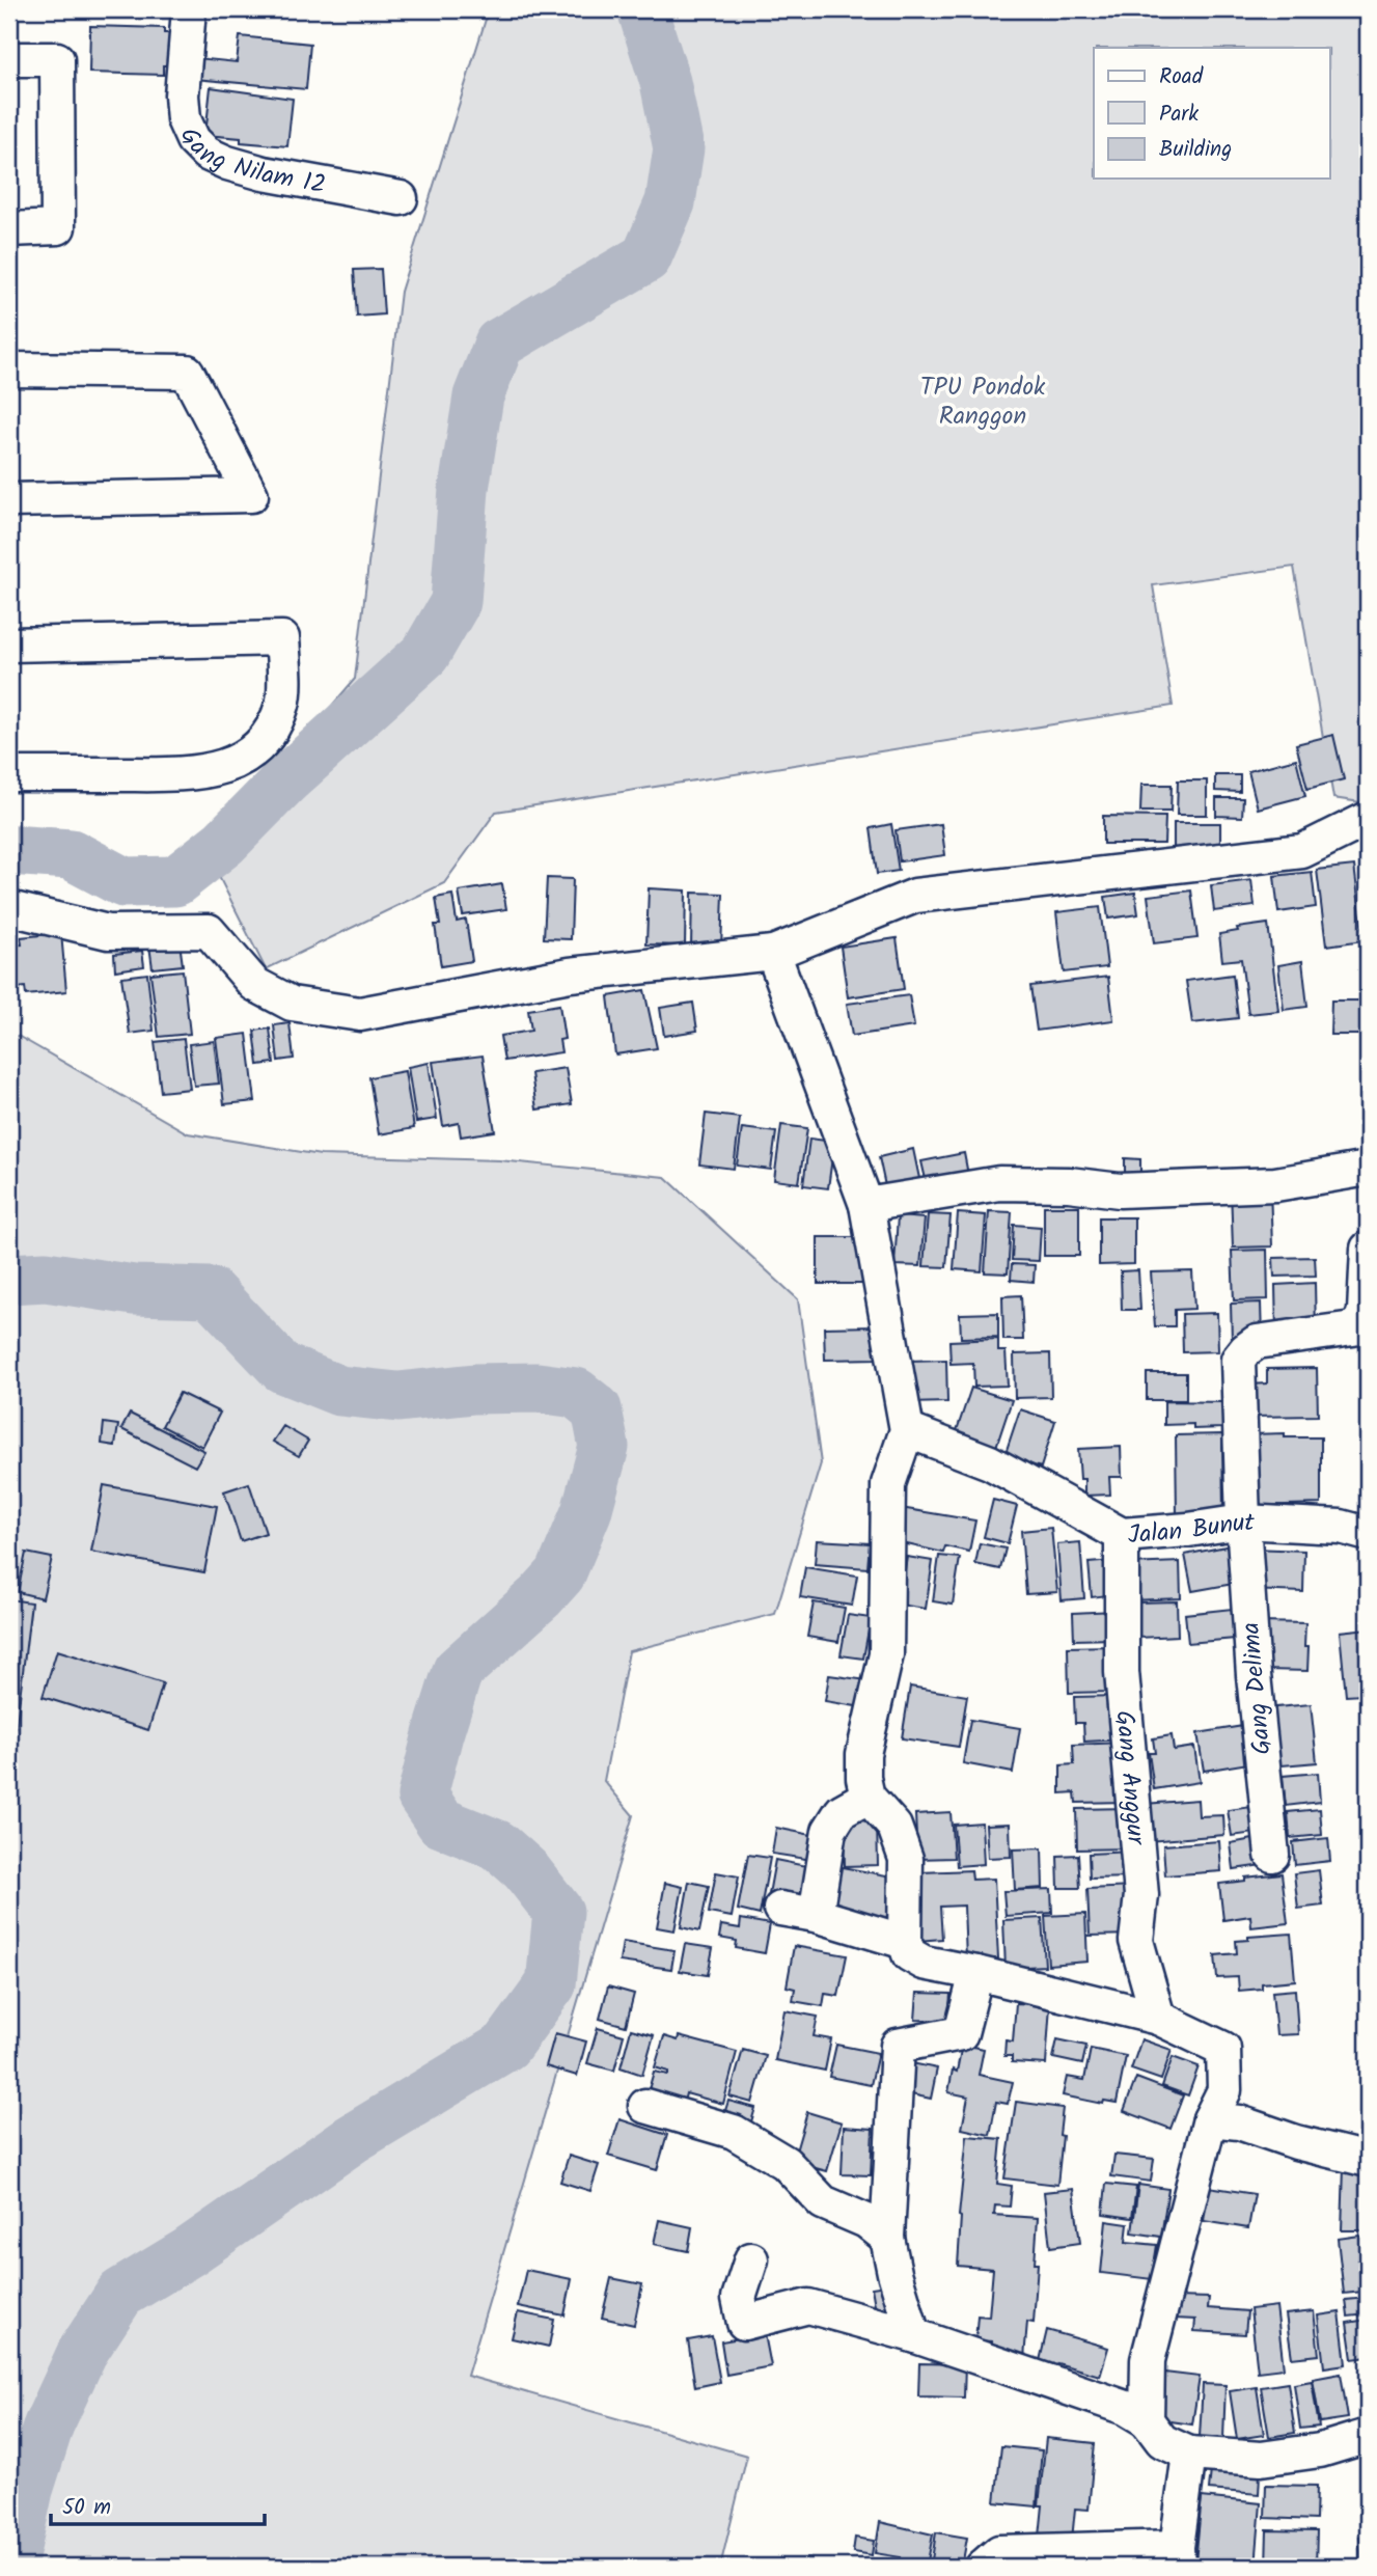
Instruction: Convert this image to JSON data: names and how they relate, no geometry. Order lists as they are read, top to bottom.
{
  "streets": {
    "street": [
      "Gang Nilam 12",
      "Jalan Bunut",
      "Gang Delima",
      "Gang Anggur"
    ]
  },
  "crossings": [
    ["Jalan Bunut", "Gang Delima"],
    ["Jalan Bunut", "Gang Anggur"]
  ],
  "parks": ["TPU Pondok Ranggon"],
  "legend": ["Road", "Park", "Building"],
  "scale_bar": "50 m"
}
